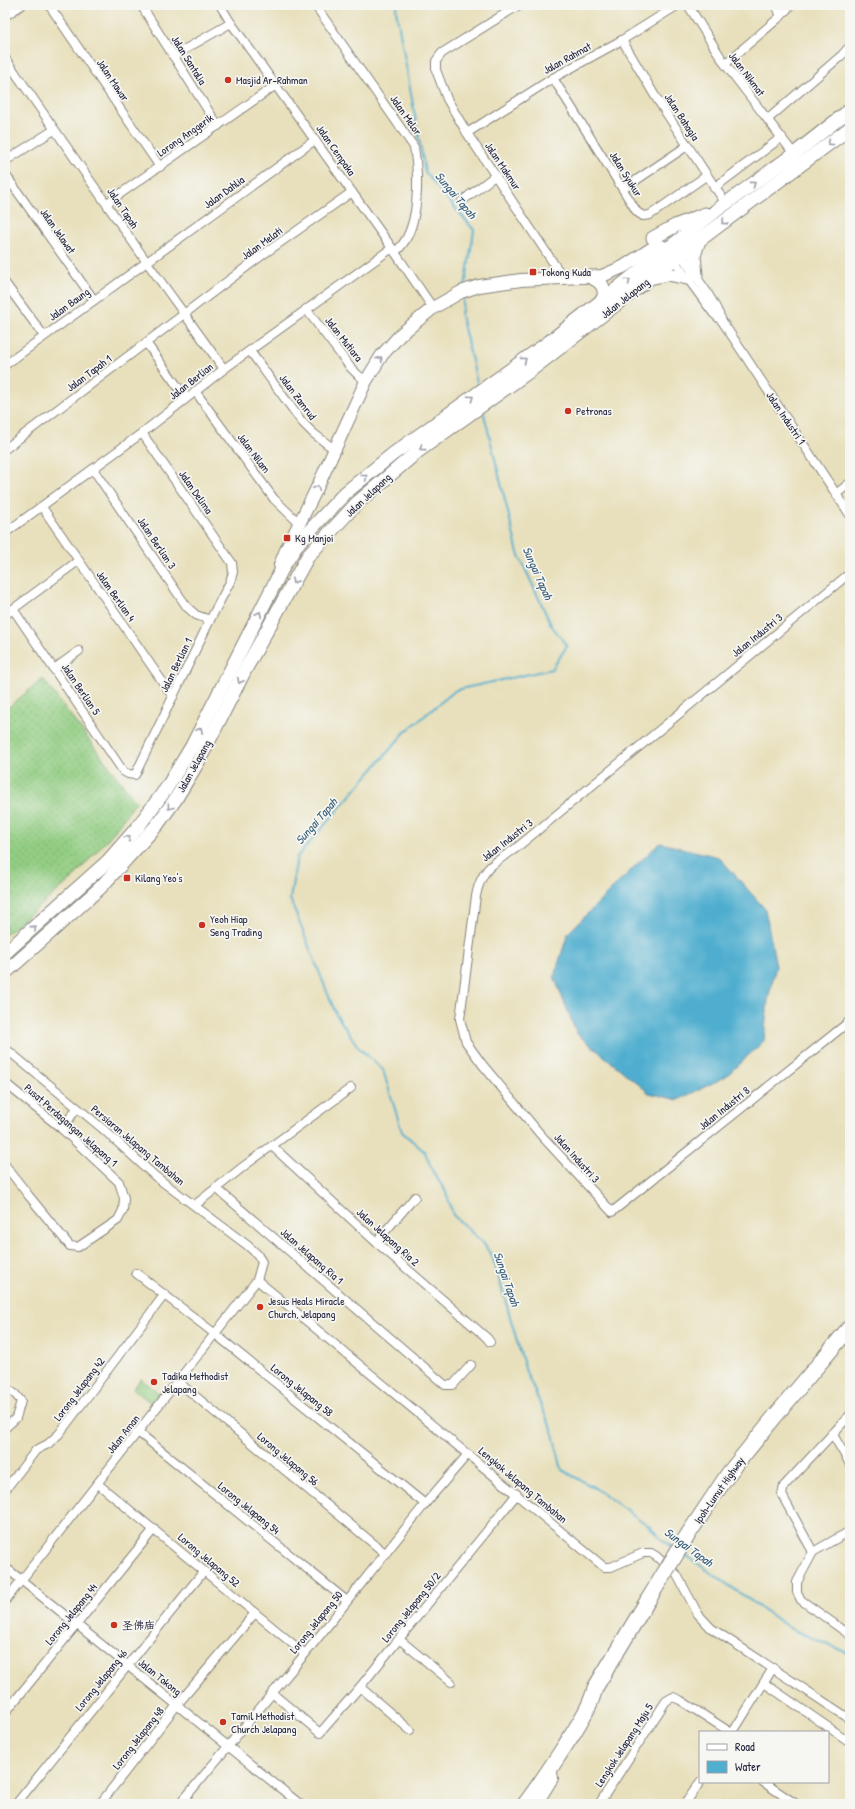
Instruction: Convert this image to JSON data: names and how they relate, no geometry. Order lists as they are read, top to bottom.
{
  "streets": {
    "highway": ["Ipoh-Lumut Highway"],
    "main road": ["Jalan Jelapang"],
    "street": [
      "Jalan Rahmat",
      "Jalan Santalia",
      "Jalan Nikmat",
      "Jalan Mawar",
      "Jalan Melor",
      "Jalan Bahagia",
      "Lorong Anggerik",
      "Jalan Cempaka",
      "Jalan Makmur",
      "Jalan Syukur",
      "Jalan Dahlia",
      "Jalan Tapah",
      "Jalan Jelawat",
      "Jalan Melati",
      "Jalan Baung",
      "Jalan Mutiara",
      "Jalan Tapah 1",
      "Jalan Berlian",
      "Jalan Zamrud",
      "Jalan Industri 1",
      "Jalan Nilam",
      "Jalan Delima",
      "Jalan Berlian 3",
      "Jalan Berlian 4",
      "Jalan Industri 3",
      "Jalan Berlian 1",
      "Jalan Berlian 5",
      "Jalan Industri 8",
      "Pusat Perdagangan Jelapang 1",
      "Persiaran Jelapang Tambahan",
      "Jalan Jelapang Ria 2",
      "Jalan Jelapang Ria 1",
      "Lorong Jelapang 42",
      "Lorong Jelapang 58",
      "Jalan Aman",
      "Lorong Jelapang 56",
      "Lengkok Jelapang Tambahan",
      "Lorong Jelapang 54",
      "Lorong Jelapang 52",
      "Lorong Jelapang 50/2",
      "Lorong Jelapang 44",
      "Lorong Jelapang 50",
      "Jalan Tokong",
      "Lorong Jelapang 46",
      "Lorong Jelapang 48",
      "Lengkok Jelapang Maju 5"
    ]
  },
  "crossings": [
    ["Jalan Rahmat", "Jalan Bahagia"],
    ["Jalan Rahmat", "Jalan Makmur"],
    ["Jalan Rahmat", "Jalan Syukur"],
    ["Jalan Santalia", "Lorong Anggerik"],
    ["Jalan Nikmat", "Jalan Jelapang"],
    ["Jalan Mawar", "Lorong Anggerik"],
    ["Jalan Melor", "Jalan Cempaka"],
    ["Jalan Melor", "Jalan Berlian"],
    ["Jalan Bahagia", "Jalan Syukur"],
    ["Jalan Bahagia", "Jalan Jelapang"],
    ["Lorong Anggerik", "Jalan Cempaka"],
    ["Lorong Anggerik", "Jalan Tapah"],
    ["Jalan Cempaka", "Jalan Dahlia"],
    ["Jalan Cempaka", "Jalan Melati"],
    ["Jalan Cempaka", "Jalan Berlian"],
    ["Jalan Dahlia", "Jalan Tapah"],
    ["Jalan Dahlia", "Jalan Baung"],
    ["Jalan Tapah", "Jalan Melati"],
    ["Jalan Tapah", "Jalan Baung"],
    ["Jalan Tapah", "Jalan Tapah 1"],
    ["Jalan Tapah", "Jalan Berlian"],
    ["Jalan Jelawat", "Jalan Baung"],
    ["Jalan Melati", "Jalan Tapah 1"],
    ["Jalan Jelapang", "Jalan Industri 1"],
    ["Jalan Mutiara", "Jalan Berlian"],
    ["Jalan Berlian", "Jalan Zamrud"],
    ["Jalan Berlian", "Jalan Nilam"],
    ["Jalan Berlian", "Jalan Delima"],
    ["Jalan Berlian", "Jalan Berlian 3"],
    ["Jalan Berlian", "Jalan Berlian 4"],
    ["Jalan Delima", "Jalan Berlian 1"],
    ["Jalan Berlian 3", "Jalan Berlian 1"],
    ["Jalan Berlian 4", "Jalan Berlian 1"],
    ["Jalan Industri 3", "Jalan Industri 8"],
    ["Jalan Berlian 1", "Jalan Berlian 5"],
    ["Persiaran Jelapang Tambahan", "Jalan Aman"],
    ["Persiaran Jelapang Tambahan", "Lengkok Jelapang Tambahan"],
    ["Lorong Jelapang 42", "Lorong Jelapang 58"],
    ["Lorong Jelapang 58", "Jalan Aman"],
    ["Lorong Jelapang 58", "Lorong Jelapang 50"],
    ["Jalan Aman", "Lorong Jelapang 56"],
    ["Jalan Aman", "Lengkok Jelapang Tambahan"],
    ["Jalan Aman", "Lorong Jelapang 54"],
    ["Jalan Aman", "Lorong Jelapang 52"],
    ["Jalan Aman", "Jalan Tokong"],
    ["Lorong Jelapang 56", "Lorong Jelapang 50"],
    ["Lengkok Jelapang Tambahan", "Lorong Jelapang 50/2"],
    ["Lengkok Jelapang Tambahan", "Lorong Jelapang 50"],
    ["Lorong Jelapang 54", "Lorong Jelapang 50"],
    ["Lorong Jelapang 52", "Lorong Jelapang 44"],
    ["Lorong Jelapang 52", "Lorong Jelapang 50"],
    ["Lorong Jelapang 52", "Lorong Jelapang 46"],
    ["Lorong Jelapang 52", "Lorong Jelapang 48"],
    ["Lorong Jelapang 50/2", "Lorong Jelapang 50"],
    ["Lorong Jelapang 44", "Jalan Tokong"],
    ["Lorong Jelapang 50", "Jalan Tokong"],
    ["Jalan Tokong", "Lorong Jelapang 46"],
    ["Jalan Tokong", "Lorong Jelapang 48"]
  ],
  "water": ["Sungai Tapah"],
  "places": {
    "other": [
      "Masjid Ar-Rahman",
      "Petronas",
      "Yeoh Hiap Seng Trading",
      "Jesus Heals Miracle Church, Jelapang",
      "Tadika Methodist Jelapang",
      "圣佛庙",
      "Tamil Methodist Church Jelapang"
    ],
    "transit": ["Tokong Kuda", "Kg Manjoi", "Kilang Yeo's"]
  },
  "legend": ["Road", "Water"]
}
